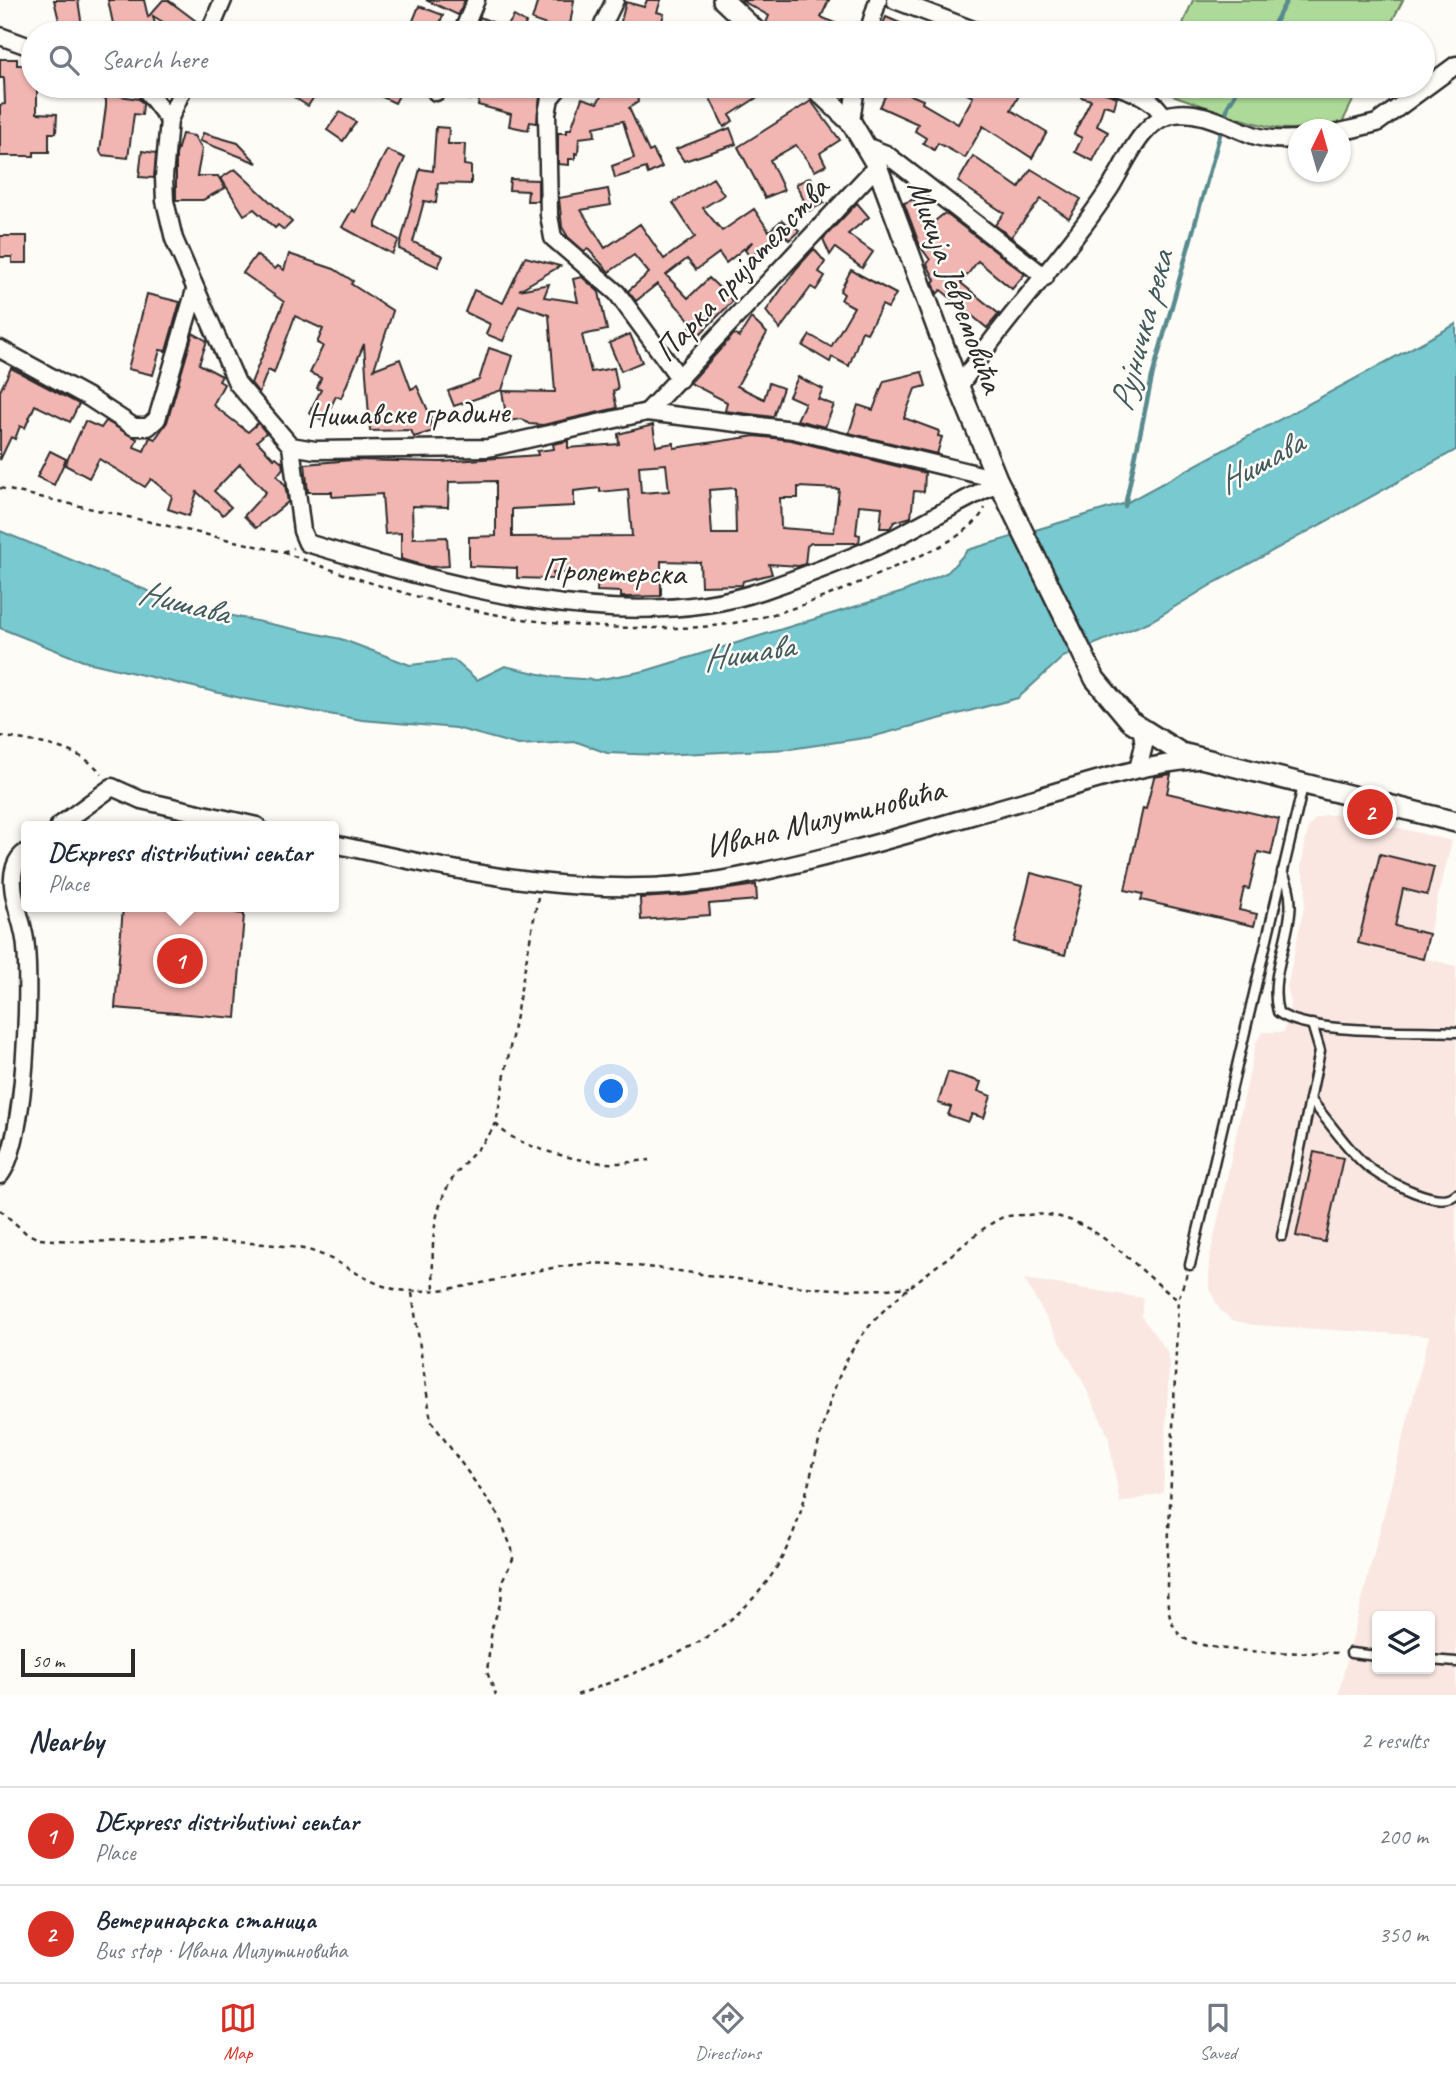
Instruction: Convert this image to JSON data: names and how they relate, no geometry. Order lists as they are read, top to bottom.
{
  "streets": {
    "street": [
      "Парка пријатељства",
      "Микија Јевремовића",
      "Нишавске градине",
      "Пролетерска",
      "Ивана Милутиновића"
    ]
  },
  "crossings": [
    ["Парка пријатељства", "Микија Јевремовића"],
    ["Парка пријатељства", "Нишавске градине"],
    ["Микија Јевремовића", "Нишавске градине"],
    ["Микија Јевремовића", "Пролетерска"],
    ["Микија Јевремовића", "Ивана Милутиновића"],
    ["Нишавске градине", "Пролетерска"]
  ],
  "water": ["Рујничка река", "Нишава"],
  "scale_bar": "50 m",
  "north": "top",
  "page": {
    "search": "Search here",
    "pins": ["2", "1"],
    "popup": ["DExpress distributivni centar", "Place"],
    "scale": "50 m",
    "heading": ["Nearby", "2 results"],
    "list": [
      {
        "mark": "1",
        "name": "DExpress distributivni centar",
        "note": "Place",
        "value": "200 m"
      },
      {
        "mark": "2",
        "name": "Ветеринарска станица",
        "note": "Bus stop · Ивана Милутиновића",
        "value": "350 m"
      }
    ],
    "nav": ["Map", "Directions", "Saved"]
  }
}
